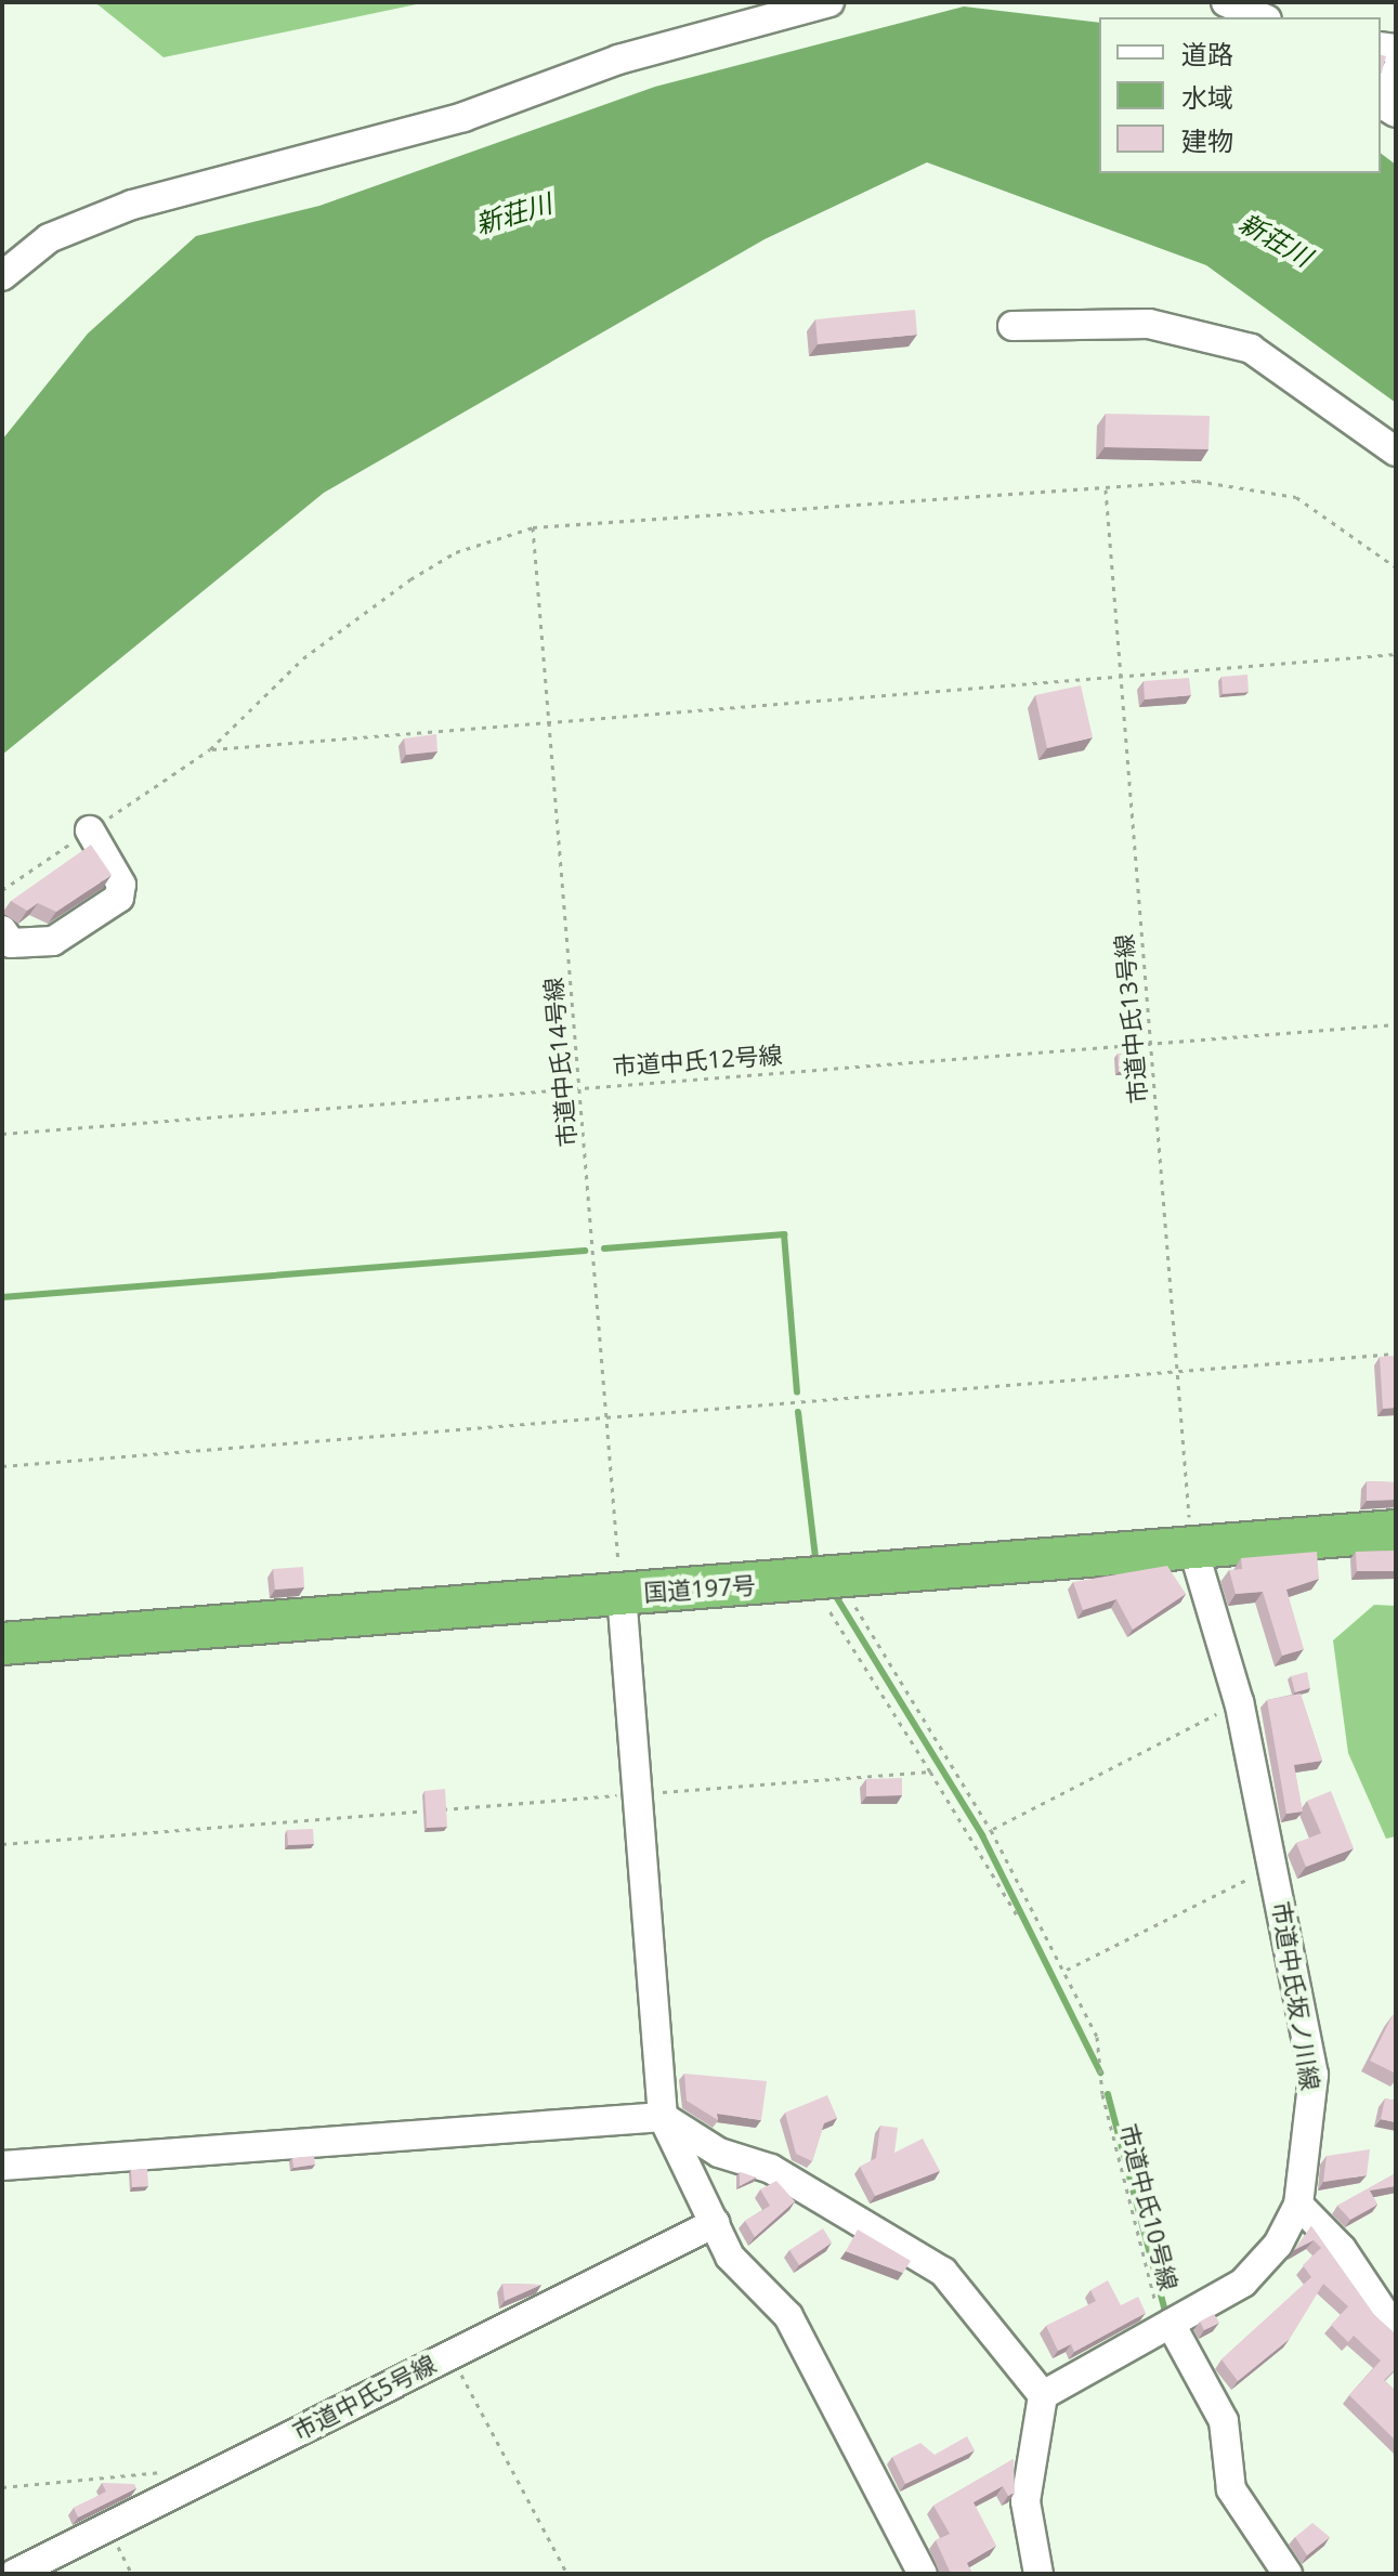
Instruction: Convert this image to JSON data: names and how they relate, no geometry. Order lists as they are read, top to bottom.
{
  "streets": {
    "highway": ["国道197号"],
    "street": ["市道中氏坂ノ川線", "市道中氏5号線"],
    "path": [
      "市道中氏13号線",
      "市道中氏12号線",
      "市道中氏14号線",
      "市道中氏10号線"
    ]
  },
  "crossings": [
    ["市道中氏13号線", "市道中氏12号線"],
    ["市道中氏13号線", "国道197号"],
    ["市道中氏13号線", "市道中氏坂ノ川線"],
    ["市道中氏12号線", "市道中氏14号線"],
    ["市道中氏14号線", "国道197号"],
    ["国道197号", "市道中氏坂ノ川線"],
    ["国道197号", "市道中氏10号線"],
    ["市道中氏坂ノ川線", "市道中氏10号線"]
  ],
  "water": ["新荘川"],
  "legend": ["道路", "水域", "建物"]
}
